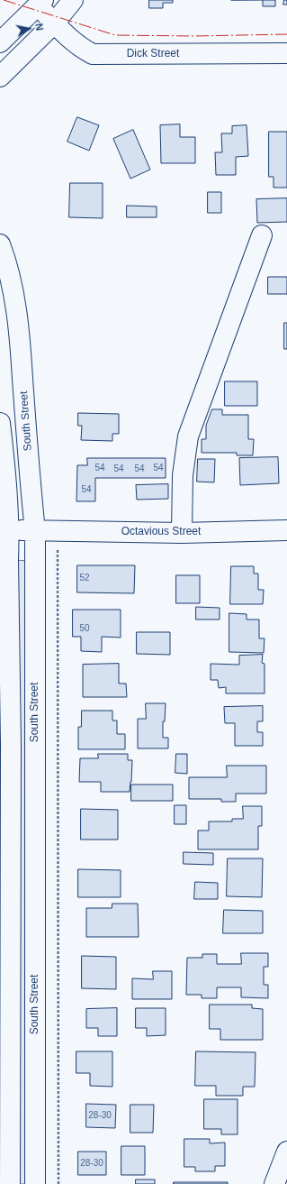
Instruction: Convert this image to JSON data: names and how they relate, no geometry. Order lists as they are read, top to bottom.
{
  "streets": {
    "street": ["Dick Street", "South Street", "Octavious Street"]
  },
  "crossings": [
    ["South Street", "Octavious Street"]
  ],
  "house_numbers": [
    "54",
    "54",
    "54",
    "54",
    "54",
    "52",
    "50",
    "28-30",
    "28-30"
  ],
  "north": "right"
}
